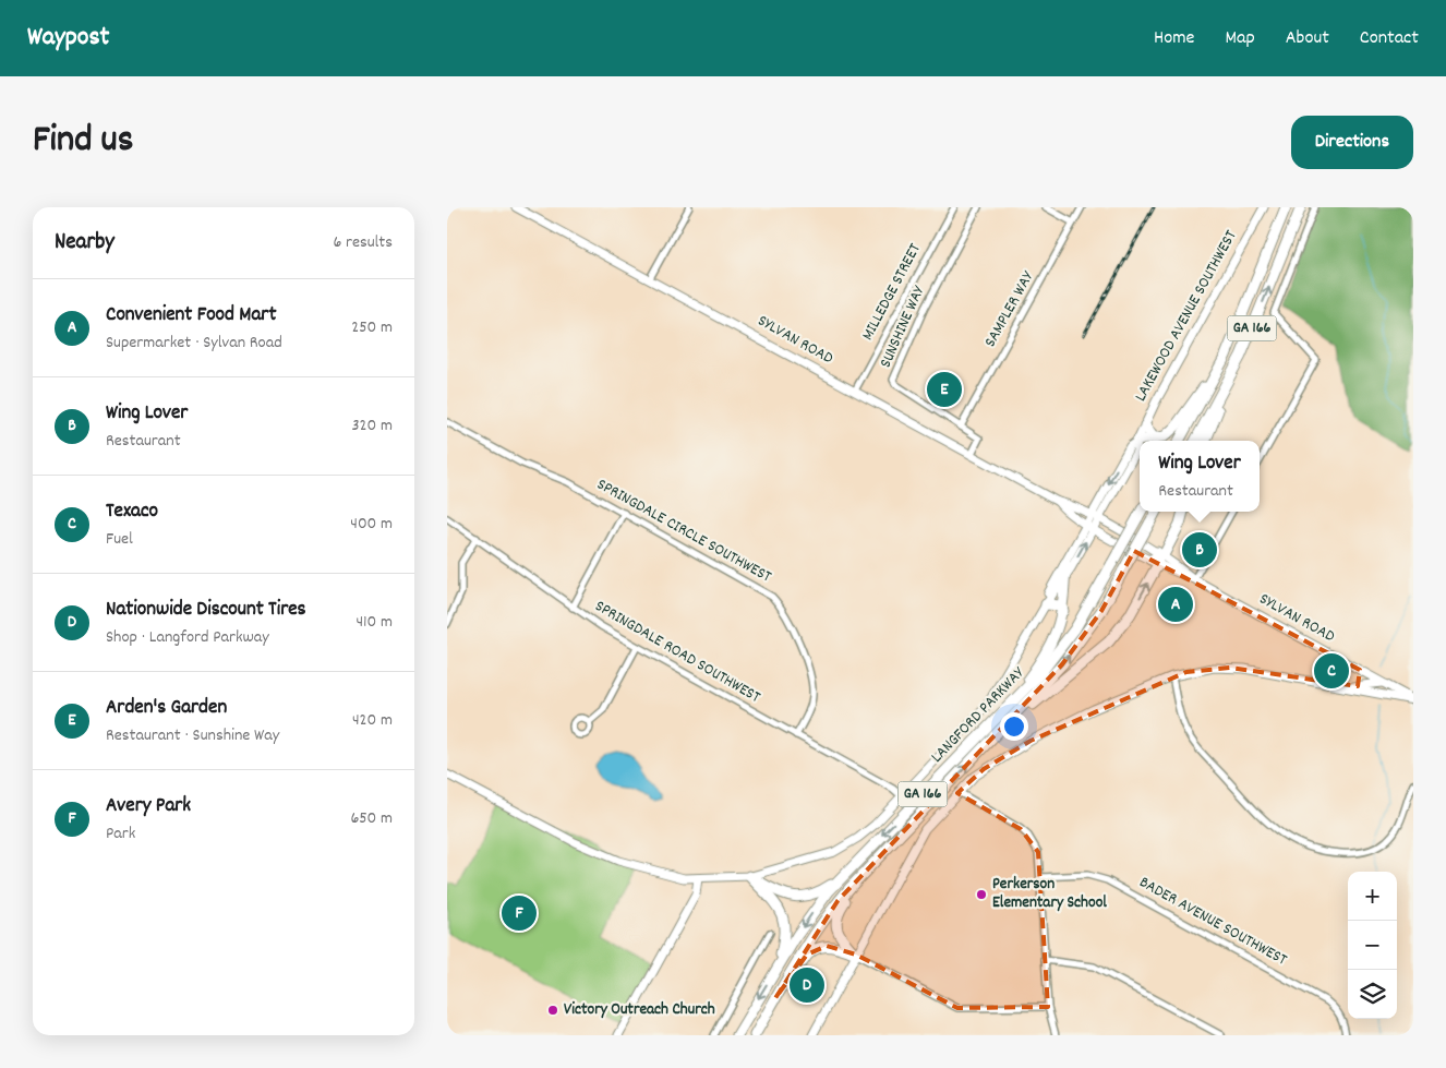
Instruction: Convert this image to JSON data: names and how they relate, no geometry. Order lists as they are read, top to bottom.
{
  "streets": {
    "highway": ["GA 166", "LANGFORD PARKWAY"],
    "street": [
      "MILLEDGE STREET",
      "SAMPLER WAY",
      "LAKEWOOD AVENUE SOUTHWEST",
      "SUNSHINE WAY",
      "SYLVAN ROAD",
      "SPRINGDALE CIRCLE SOUTHWEST",
      "SPRINGDALE ROAD SOUTHWEST",
      "BADER AVENUE SOUTHWEST"
    ]
  },
  "crossings": [
    ["MILLEDGE STREET", "SYLVAN ROAD"],
    ["SAMPLER WAY", "SUNSHINE WAY"],
    ["LAKEWOOD AVENUE SOUTHWEST", "SYLVAN ROAD"],
    ["LAKEWOOD AVENUE SOUTHWEST", "SPRINGDALE ROAD SOUTHWEST"],
    ["SUNSHINE WAY", "SYLVAN ROAD"],
    ["SPRINGDALE CIRCLE SOUTHWEST", "SPRINGDALE ROAD SOUTHWEST"]
  ],
  "places": ["Perkerson Elementary School", "Victory Outreach Church"],
  "page": {
    "header": "Waypost",
    "nav": [
      "Home",
      "Map",
      "About",
      "Contact"
    ],
    "title": "Find us",
    "buttons": "Directions",
    "heading": ["Nearby", "6 results"],
    "list": [
      {
        "mark": "A",
        "name": "Convenient Food Mart",
        "note": "Supermarket · Sylvan Road",
        "value": "250 m"
      },
      {
        "mark": "B",
        "name": "Wing Lover",
        "note": "Restaurant",
        "value": "320 m"
      },
      {
        "mark": "C",
        "name": "Texaco",
        "note": "Fuel",
        "value": "400 m"
      },
      {
        "mark": "D",
        "name": "Nationwide Discount Tires",
        "note": "Shop · Langford Parkway",
        "value": "410 m"
      },
      {
        "mark": "E",
        "name": "Arden's Garden",
        "note": "Restaurant · Sunshine Way",
        "value": "420 m"
      },
      {
        "mark": "F",
        "name": "Avery Park",
        "note": "Park",
        "value": "650 m"
      }
    ],
    "pins": [
      "E",
      "B",
      "A",
      "C",
      "F",
      "D"
    ],
    "popup": ["Wing Lover", "Restaurant"],
    "map_buttons": ["+", "−"]
  }
}
